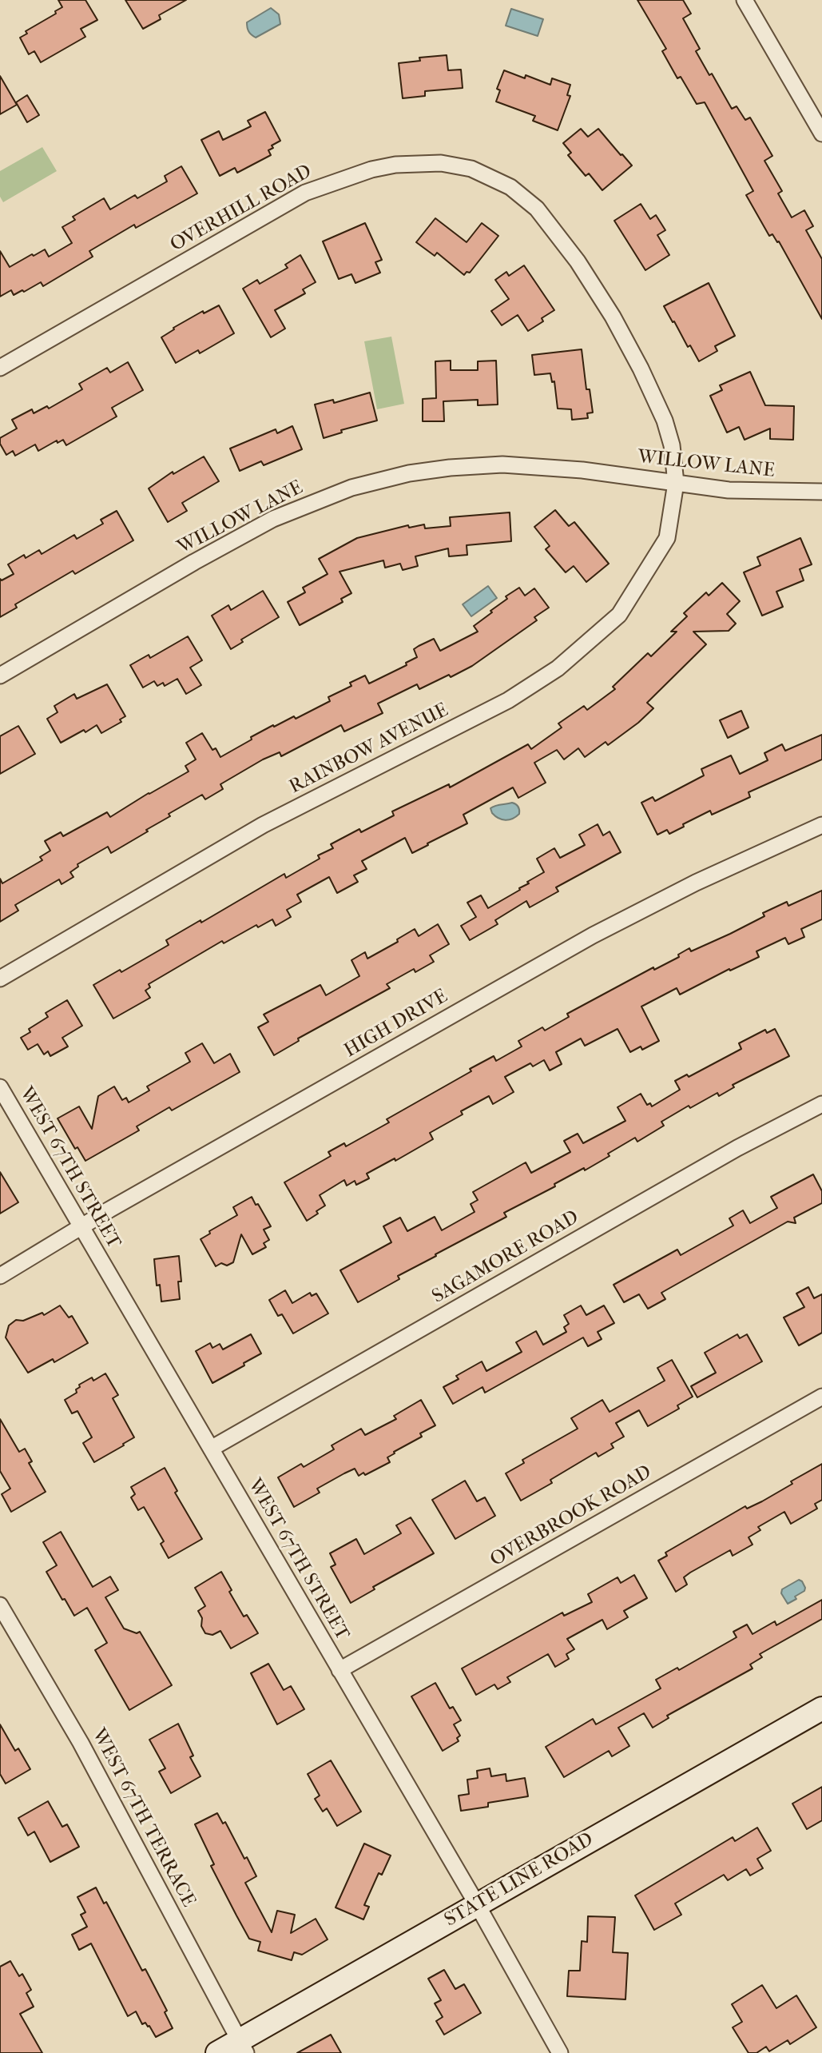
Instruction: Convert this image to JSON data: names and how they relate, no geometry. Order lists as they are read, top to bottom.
{
  "streets": {
    "main road": ["STATE LINE ROAD"],
    "street": [
      "OVERHILL ROAD",
      "WILLOW LANE",
      "RAINBOW AVENUE",
      "HIGH DRIVE",
      "WEST 67TH STREET",
      "SAGAMORE ROAD",
      "OVERBROOK ROAD",
      "WEST 67TH TERRACE"
    ]
  },
  "crossings": [
    ["OVERHILL ROAD", "WILLOW LANE"],
    ["OVERHILL ROAD", "RAINBOW AVENUE"],
    ["WILLOW LANE", "RAINBOW AVENUE"],
    ["HIGH DRIVE", "WEST 67TH STREET"],
    ["WEST 67TH STREET", "SAGAMORE ROAD"],
    ["WEST 67TH STREET", "OVERBROOK ROAD"],
    ["WEST 67TH STREET", "STATE LINE ROAD"],
    ["WEST 67TH TERRACE", "STATE LINE ROAD"]
  ]
}
